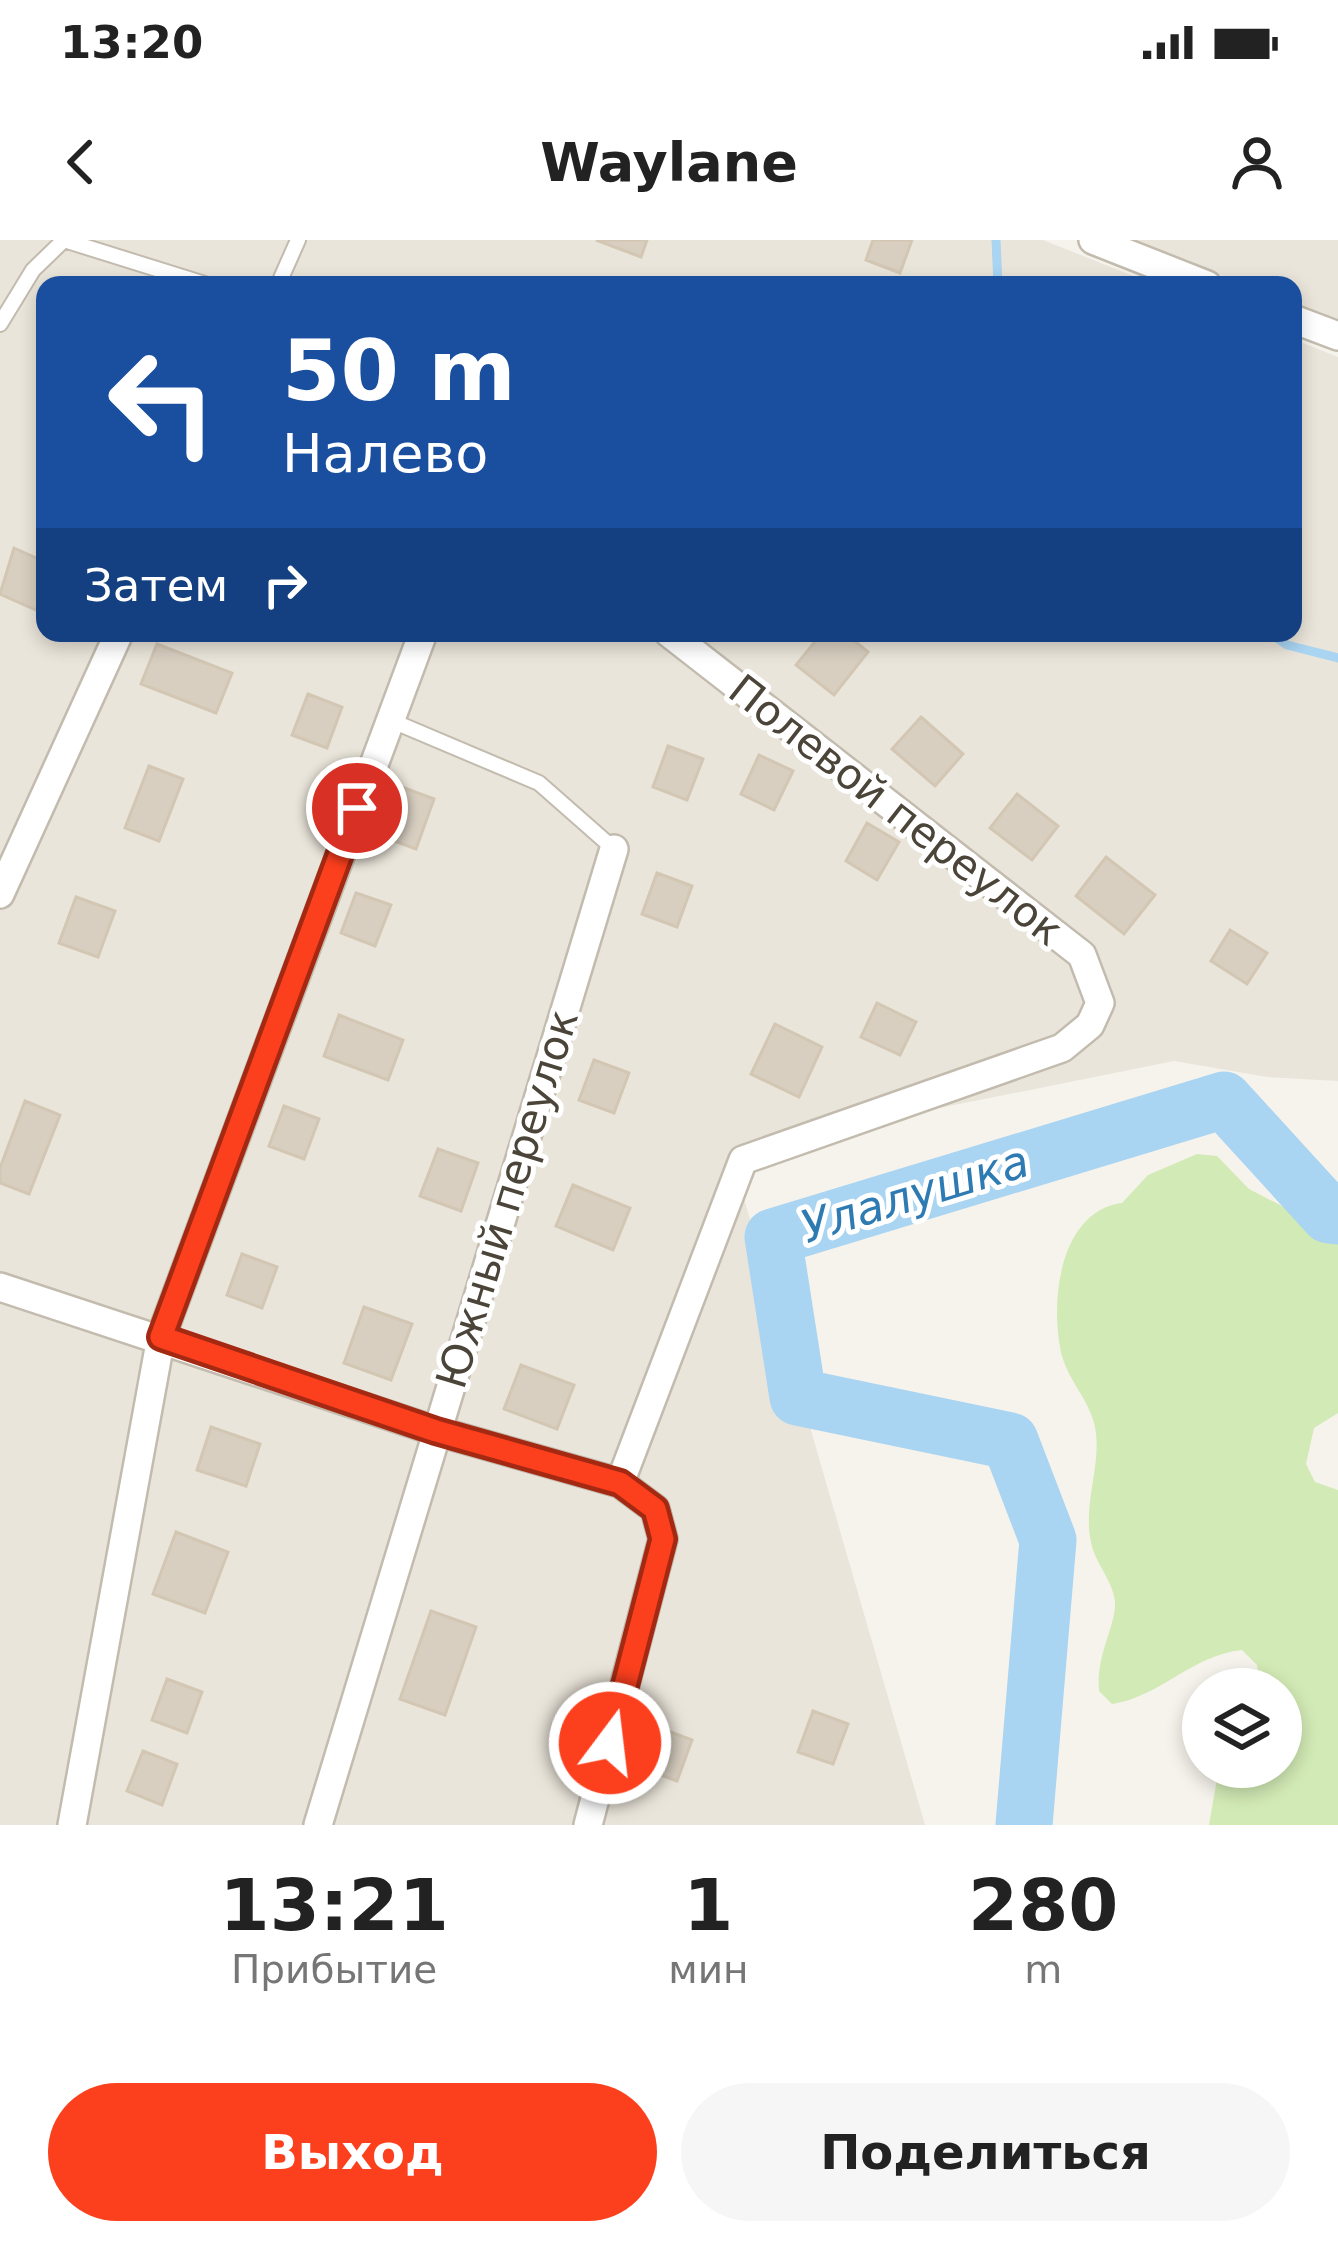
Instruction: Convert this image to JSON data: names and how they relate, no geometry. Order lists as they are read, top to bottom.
{
  "streets": {
    "street": ["Полевой переулок", "Южный переулок"]
  },
  "water": ["Улалушка"],
  "page": {
    "status": "13:20",
    "header": "Waylane",
    "turn": ["50 m", "Налево"],
    "then": "Затем",
    "eta": [
      "13:21",
      "Прибытие",
      "1",
      "мин",
      "280",
      "m"
    ],
    "buttons": ["Выход", "Поделиться"]
  }
}
